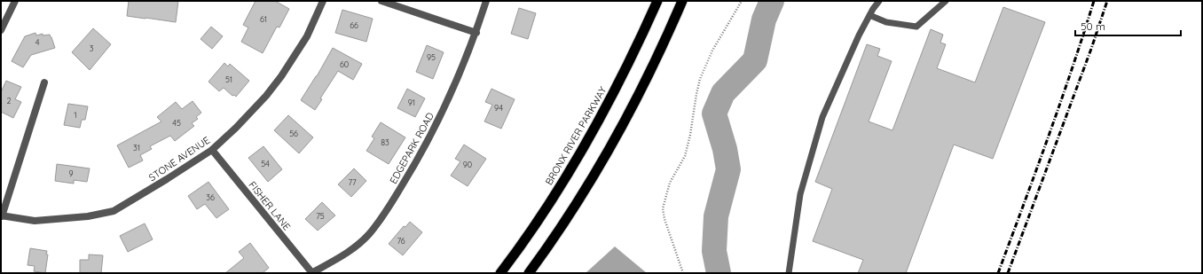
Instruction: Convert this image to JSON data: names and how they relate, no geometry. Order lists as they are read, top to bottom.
{
  "streets": {
    "highway": ["BRONX RIVER PARKWAY"],
    "street": ["EDGEPARK ROAD", "STONE AVENUE", "FISHER LANE"]
  },
  "crossings": [
    ["EDGEPARK ROAD", "FISHER LANE"],
    ["STONE AVENUE", "FISHER LANE"]
  ],
  "house_numbers": [
    "61",
    "66",
    "4",
    "3",
    "95",
    "60",
    "51",
    "2",
    "91",
    "94",
    "1",
    "45",
    "56",
    "83",
    "31",
    "54",
    "90",
    "9",
    "77",
    "36",
    "75",
    "76"
  ],
  "scale_bar": "50 m"
}
